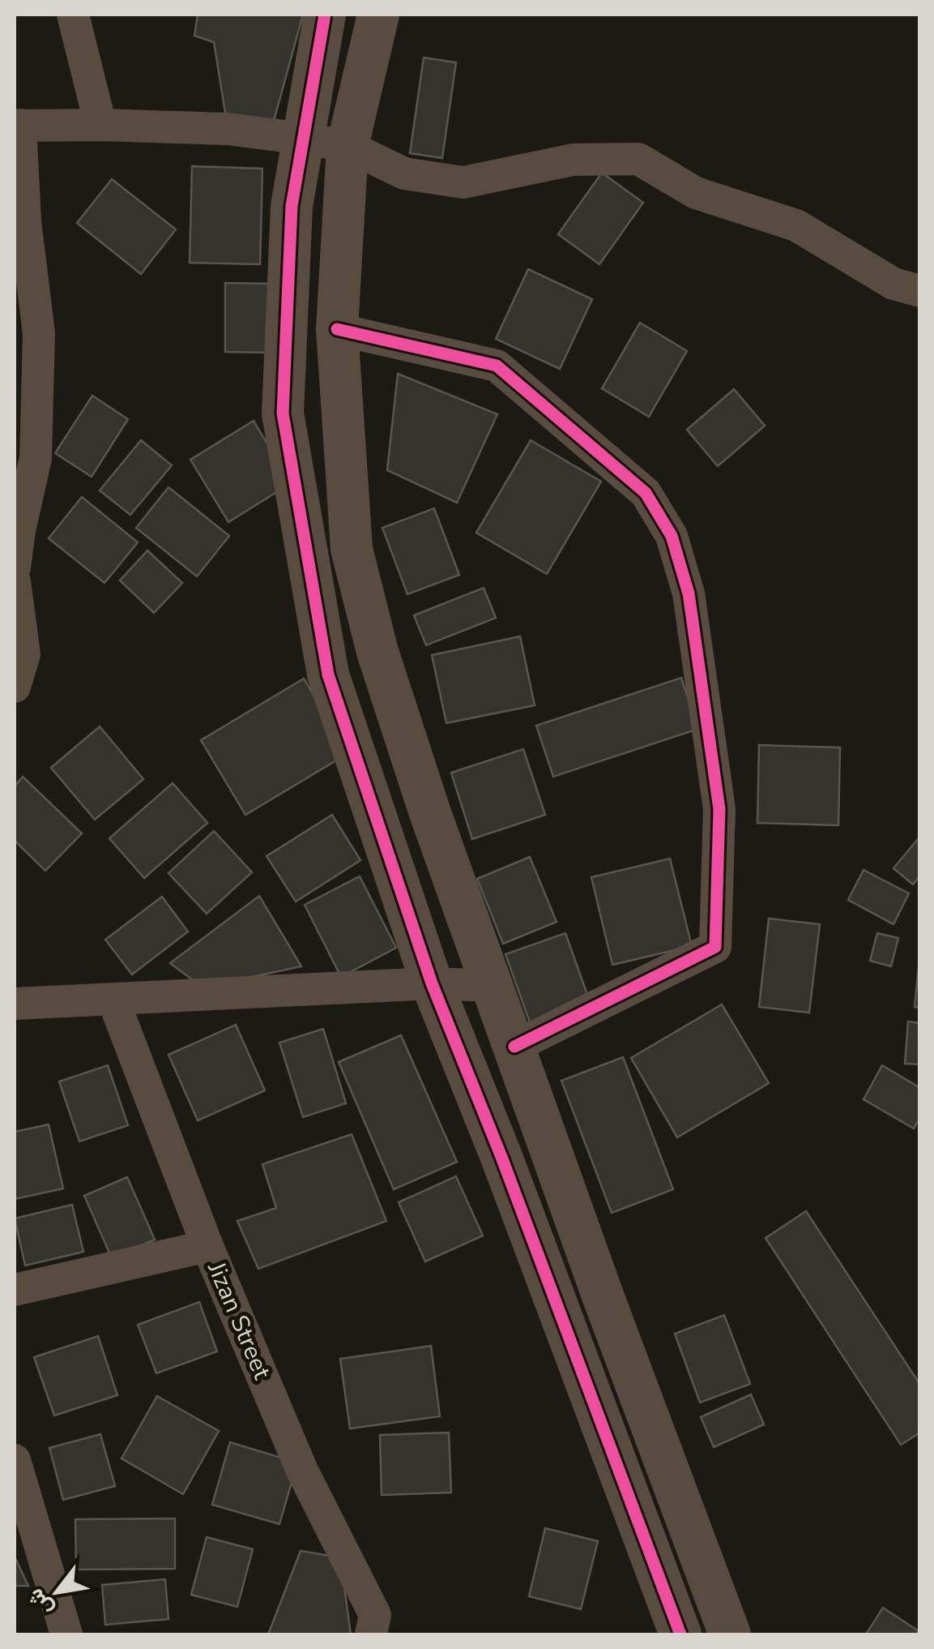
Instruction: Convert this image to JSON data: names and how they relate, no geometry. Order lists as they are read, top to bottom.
{
  "streets": {
    "street": ["Jizan Street"]
  },
  "north": "bottom left"
}
